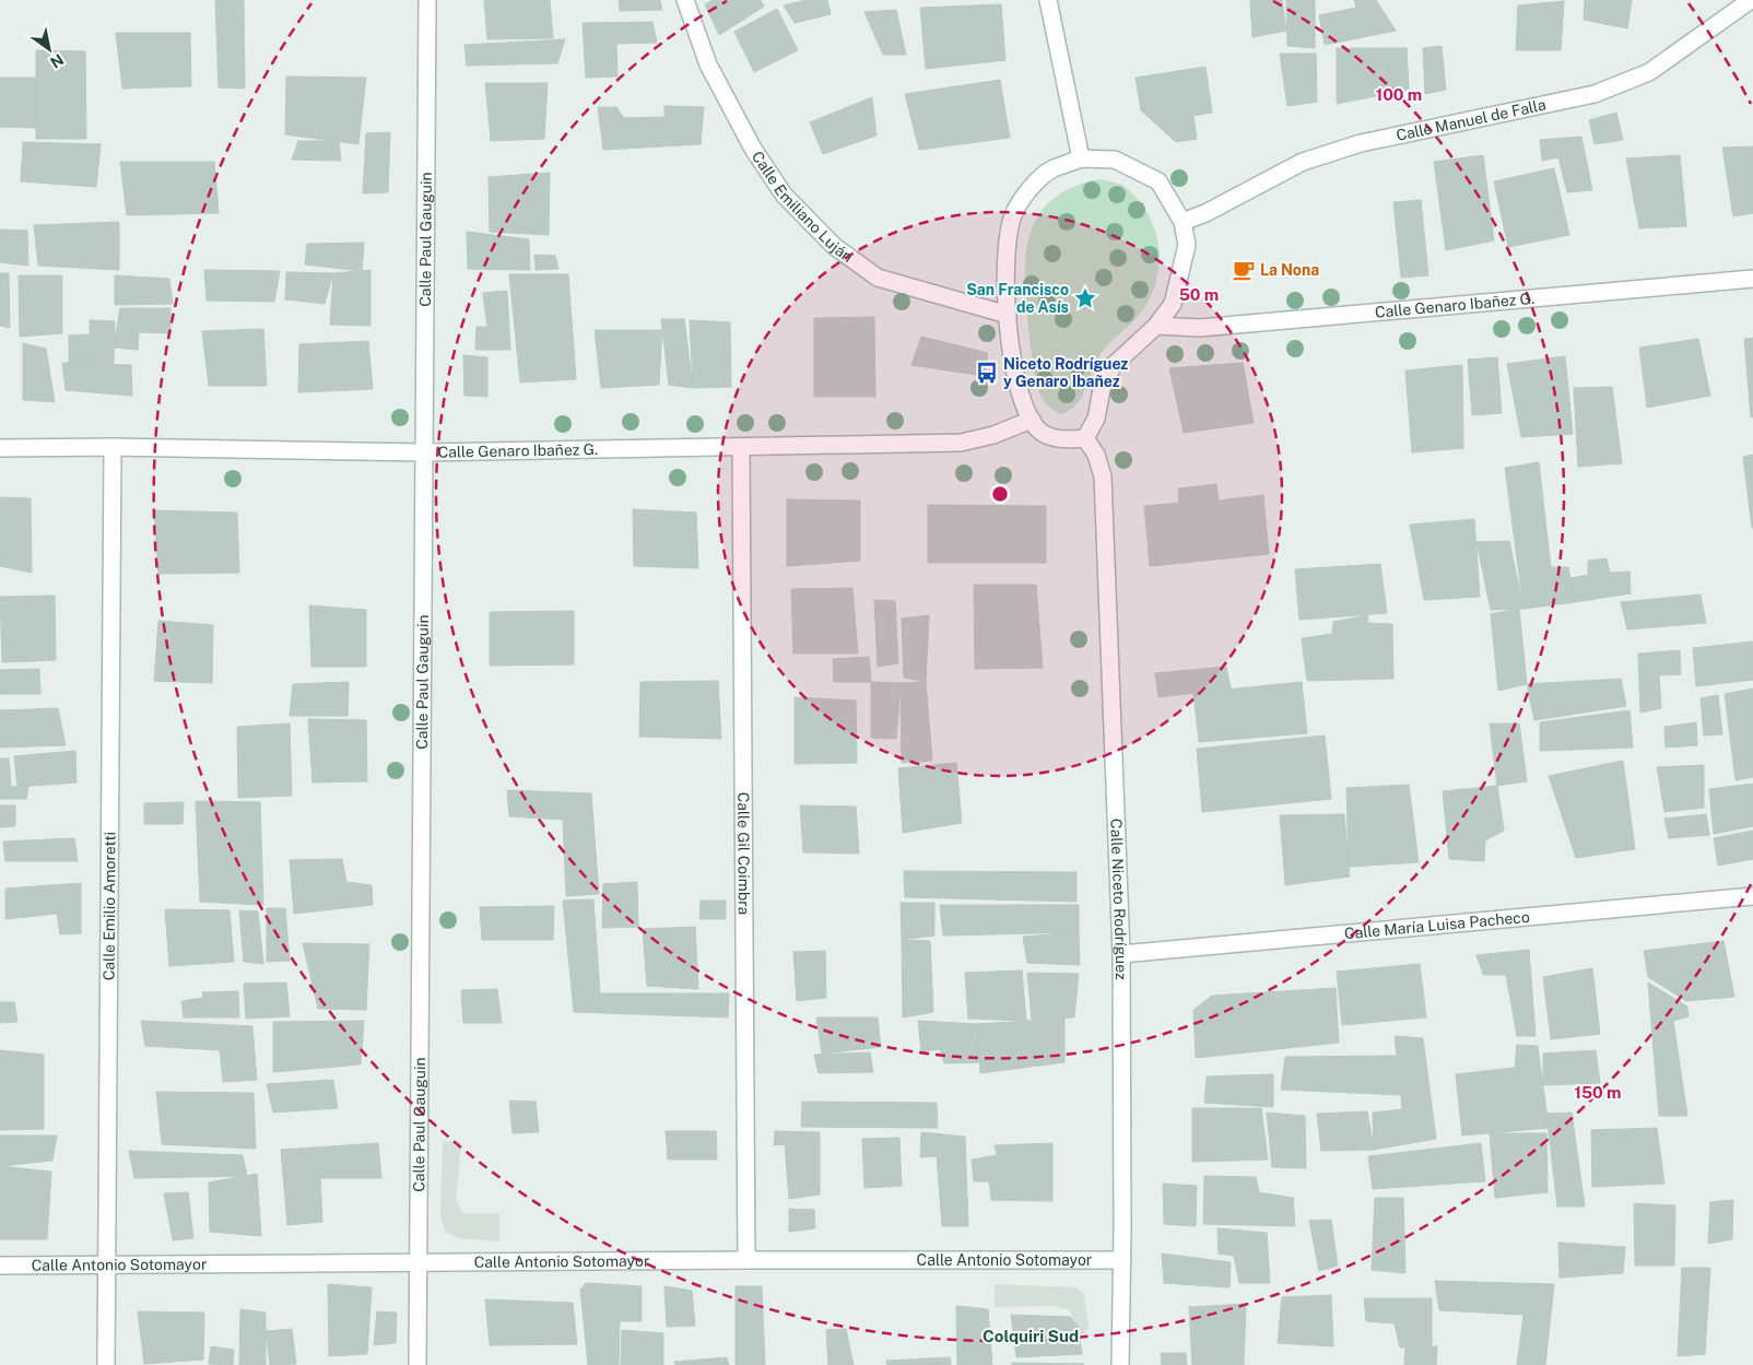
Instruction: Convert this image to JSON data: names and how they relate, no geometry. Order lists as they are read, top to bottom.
{
  "streets": {
    "street": [
      "Calle Manuel de Falla",
      "Calle Emiliano Luján",
      "Calle Paul Gauguin",
      "Calle Genaro Ibañez G.",
      "Calle Gil Coimbra",
      "Calle Niceto Rodríguez",
      "Calle Emilio Amoretti",
      "Calle María Luisa Pacheco",
      "Calle Antonio Sotomayor"
    ]
  },
  "crossings": [
    ["Calle Paul Gauguin", "Calle Genaro Ibañez G."],
    ["Calle Paul Gauguin", "Calle Antonio Sotomayor"],
    ["Calle Genaro Ibañez G.", "Calle Gil Coimbra"],
    ["Calle Genaro Ibañez G.", "Calle Emilio Amoretti"],
    ["Calle Gil Coimbra", "Calle Antonio Sotomayor"],
    ["Calle Niceto Rodríguez", "Calle María Luisa Pacheco"],
    ["Calle Niceto Rodríguez", "Calle Antonio Sotomayor"],
    ["Calle Emilio Amoretti", "Calle Antonio Sotomayor"]
  ],
  "districts": ["Colquiri Sud"],
  "places": {
    "cafe": ["La Nona"],
    "place": ["San Francisco de Asís"],
    "bus stop": ["Niceto Rodríguez y Genaro Ibañez"]
  },
  "north": "bottom right",
  "rings": ["100 m", "50 m", "150 m"]
}
